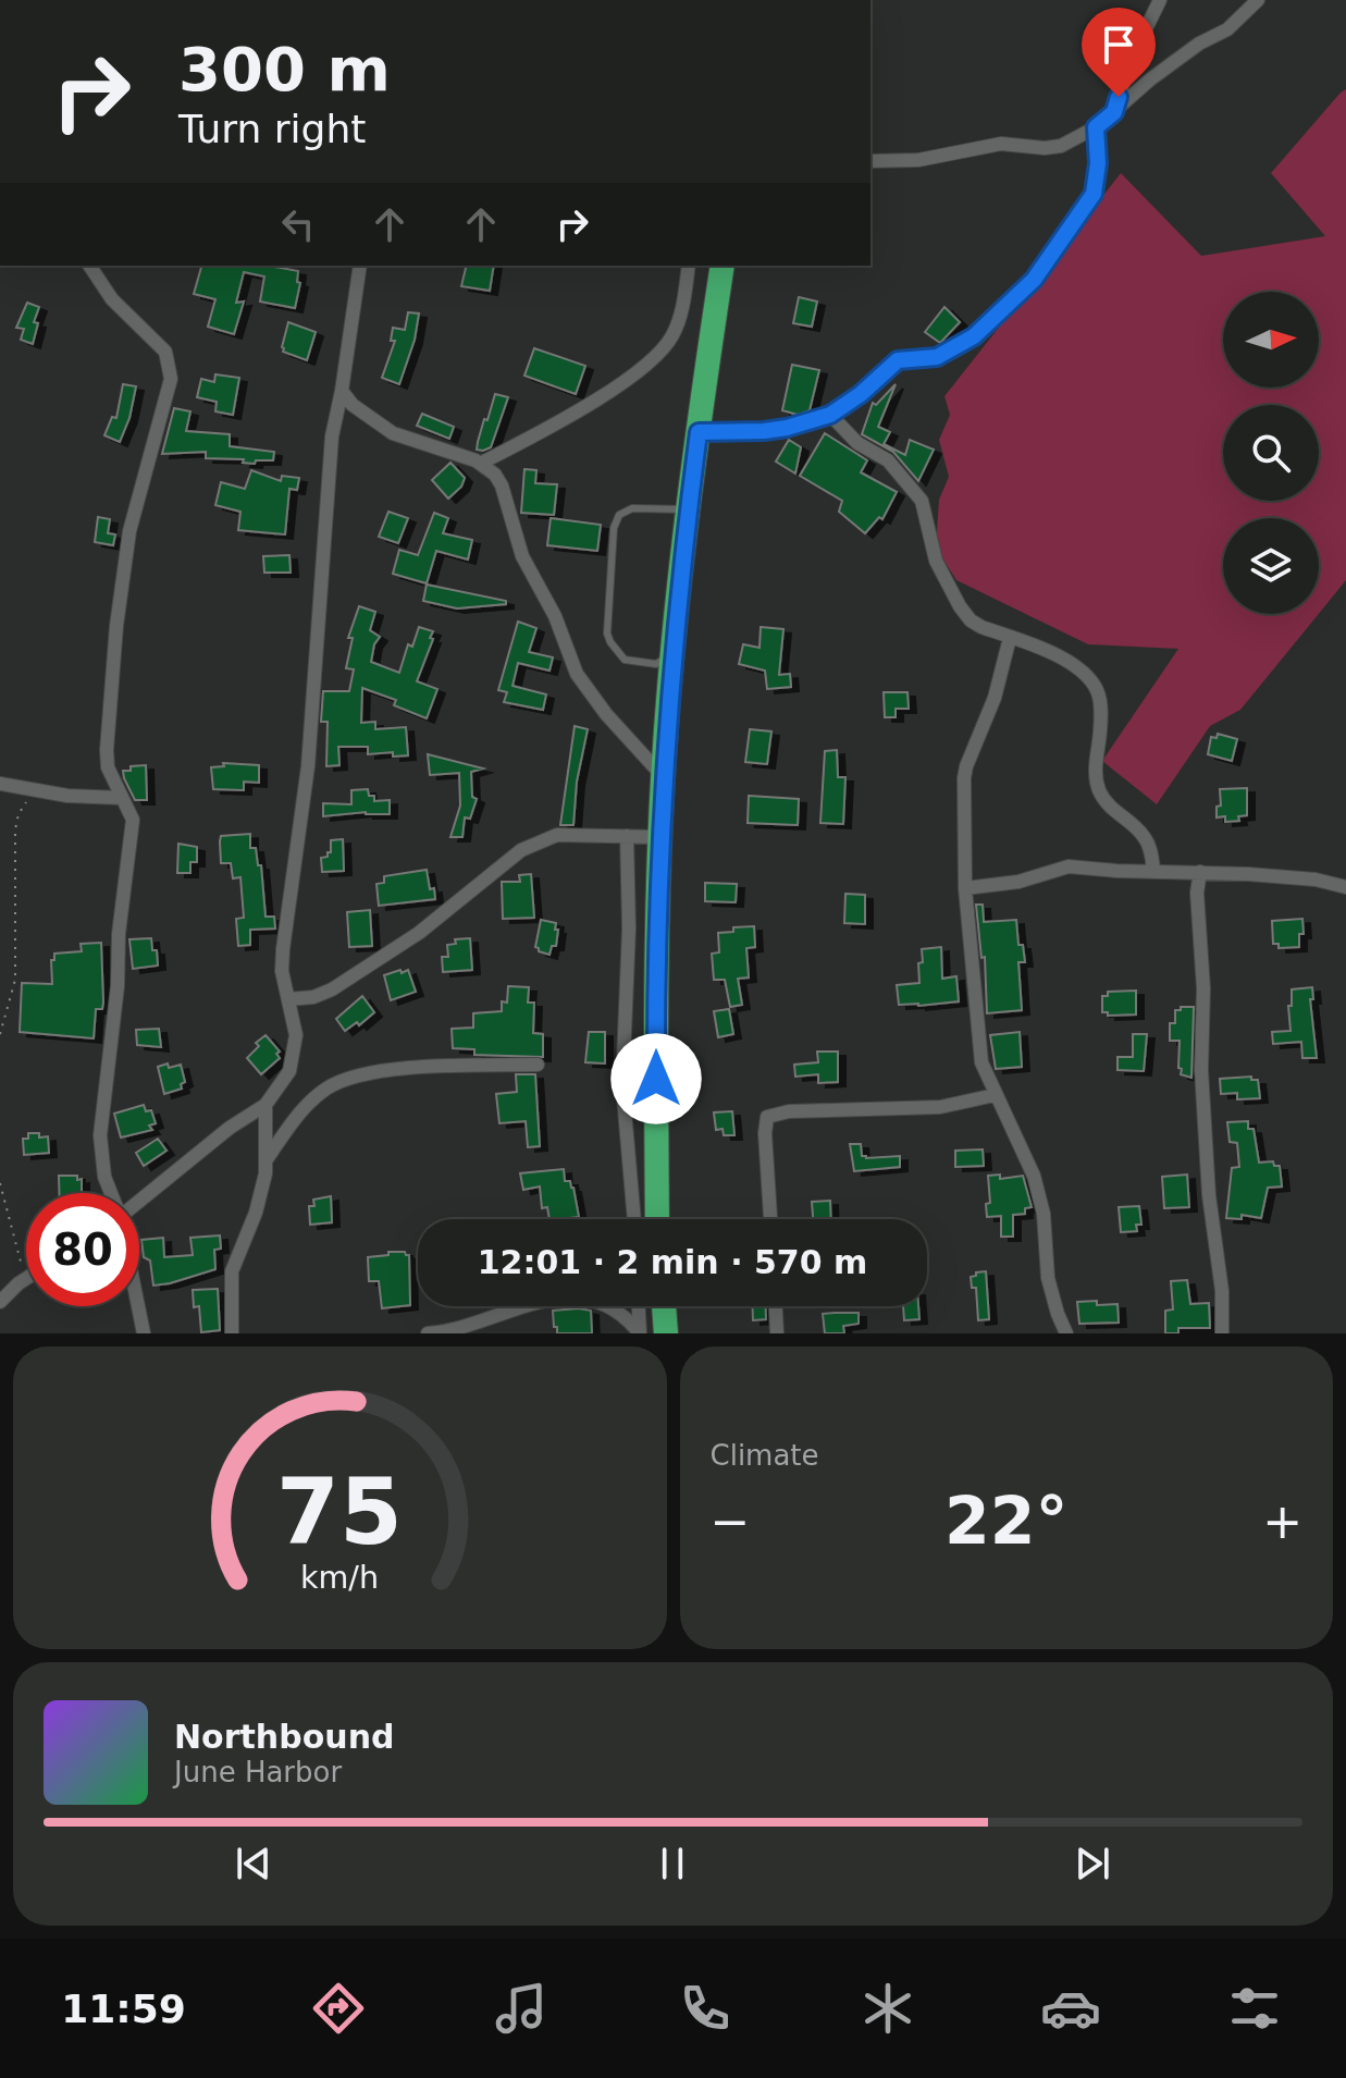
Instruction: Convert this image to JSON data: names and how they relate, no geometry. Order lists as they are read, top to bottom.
{
  "north": "right",
  "page": {
    "turn": ["300 m", "Turn right"],
    "limit": "80",
    "trip": "12:01 · 2 min · 570 m",
    "tile": "Climate",
    "heat": ["−", "22°", "+"],
    "song": ["Northbound", "June Harbor"],
    "tabs": "11:59",
    "gauge": ["75", "km/h"]
  }
}
